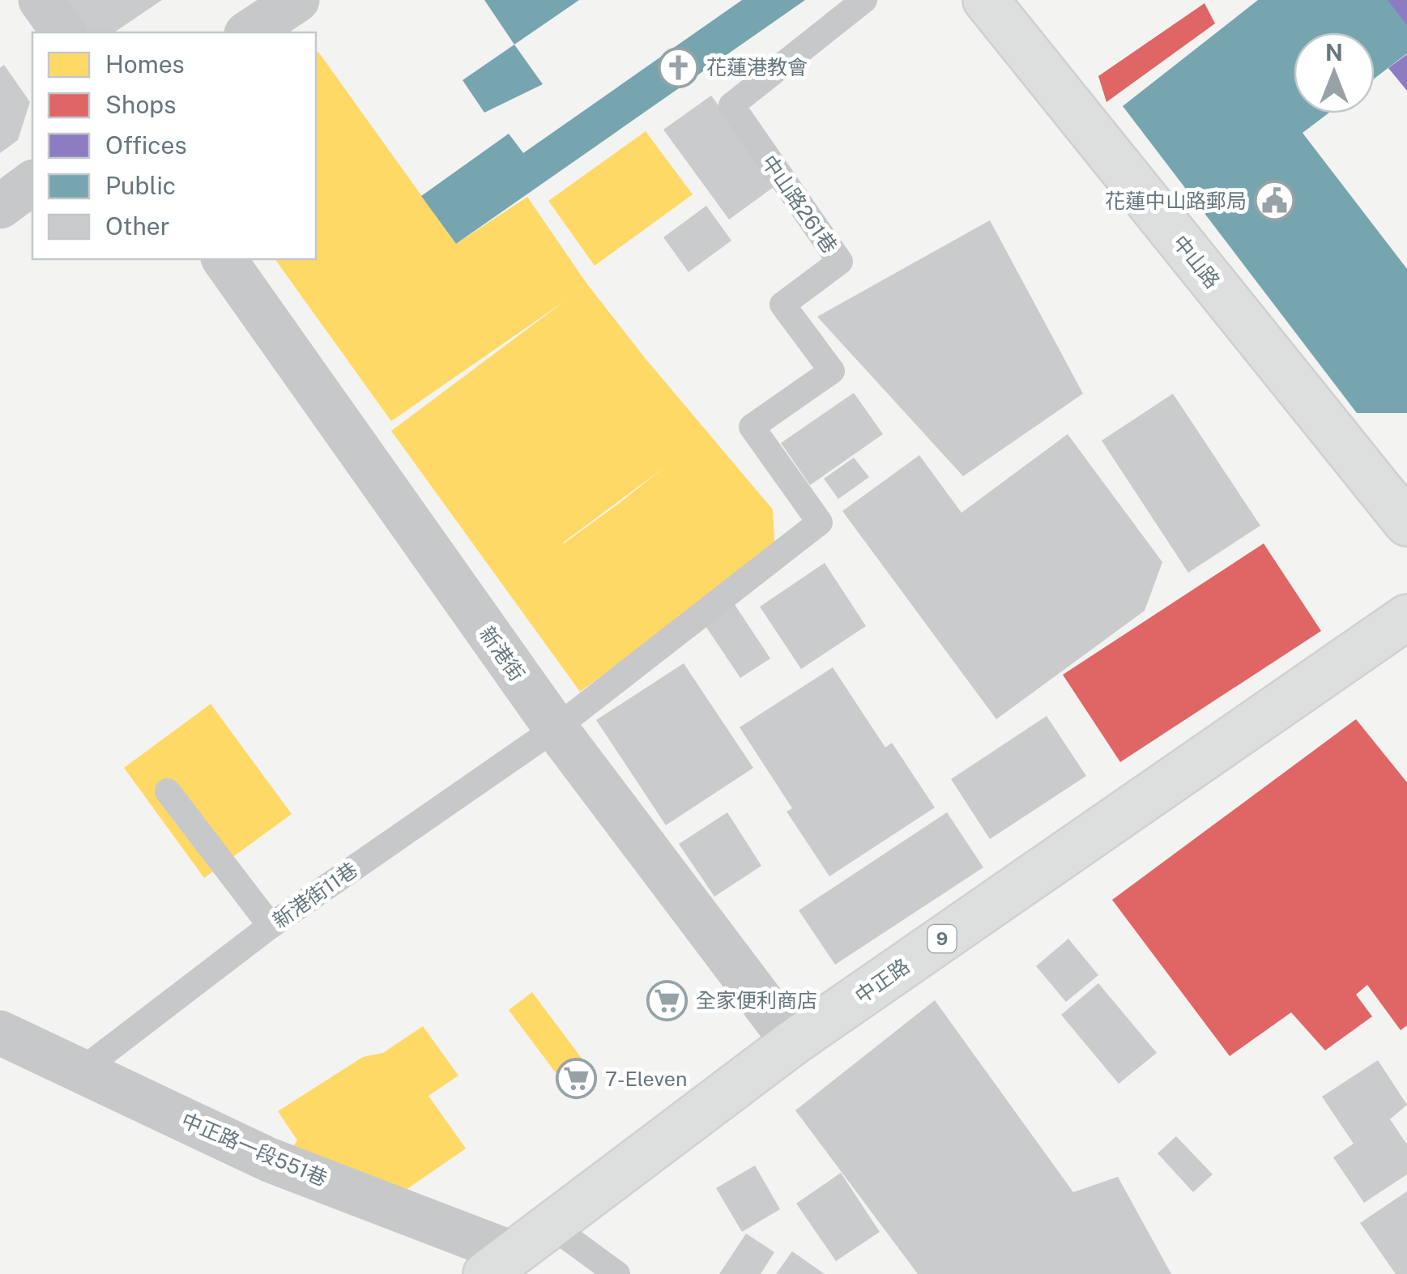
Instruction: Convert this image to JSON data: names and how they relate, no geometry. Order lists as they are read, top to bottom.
{
  "streets": {
    "main road": ["中山路", "9", "中正路"],
    "street": ["新港街", "中正路一段551巷"],
    "lane": ["中山路261巷", "新港街11巷"]
  },
  "crossings": [
    ["中山路261巷", "新港街"],
    ["中山路261巷", "新港街11巷"],
    ["新港街", "新港街11巷"],
    ["新港街", "中正路"],
    ["新港街11巷", "中正路一段551巷"],
    ["中正路", "中正路一段551巷"]
  ],
  "places": {
    "church": ["花蓮港教會"],
    "public building": ["花蓮中山路郵局"],
    "supermarket": ["全家便利商店", "7-Eleven"]
  },
  "legend": [
    "Homes",
    "Shops",
    "Offices",
    "Public",
    "Other"
  ],
  "north": "top"
}
